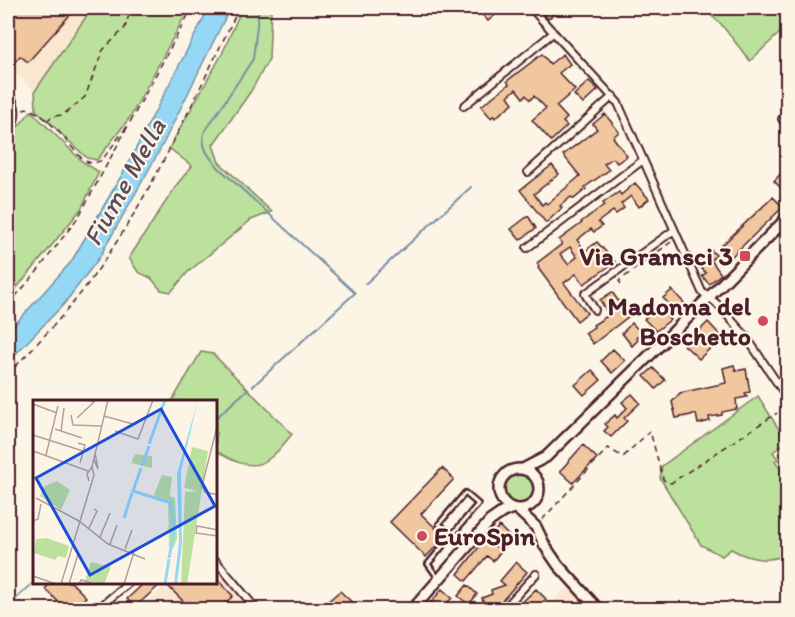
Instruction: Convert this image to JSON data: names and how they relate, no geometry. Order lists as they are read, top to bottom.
{
  "water": ["Fiume Mella"],
  "places": {
    "transit": ["Via Gramsci 3"],
    "other": ["Madonna del Boschetto", "EuroSpin"]
  }
}
